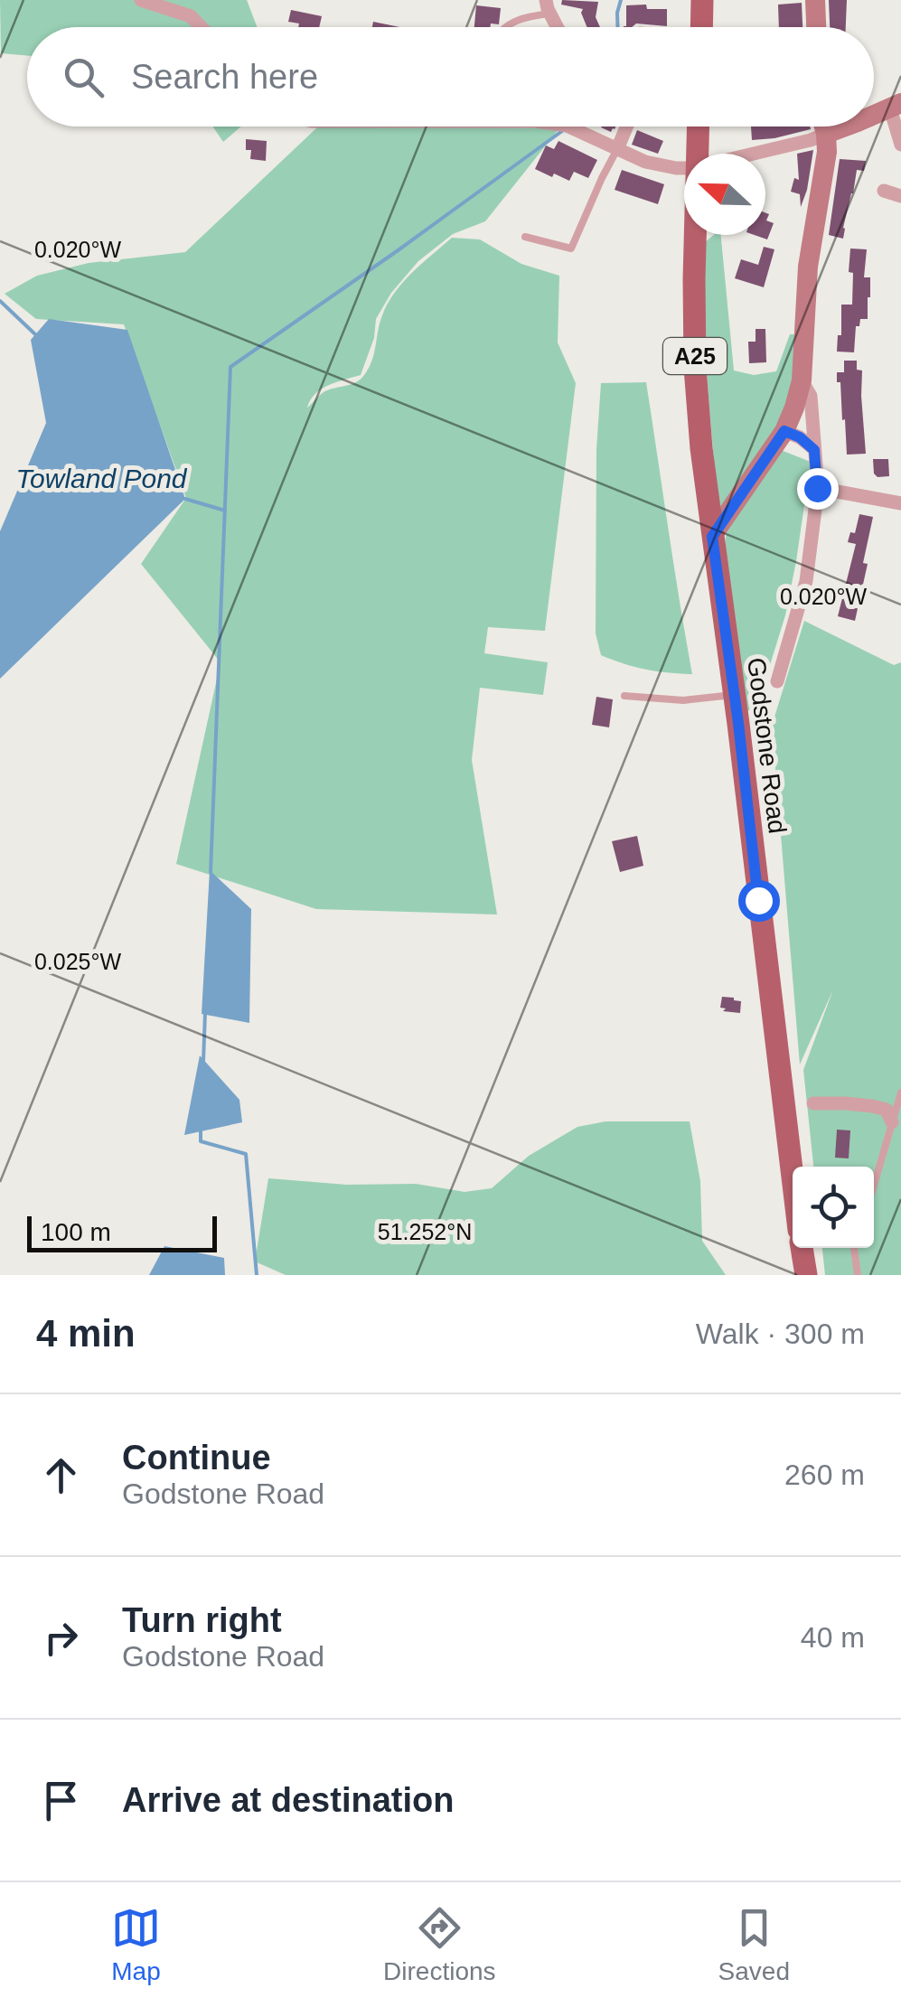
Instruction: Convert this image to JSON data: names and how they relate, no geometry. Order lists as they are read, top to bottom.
{
  "streets": {
    "main road": ["A25", "Godstone Road"]
  },
  "water": ["Towland Pond"],
  "scale_bar": "100 m",
  "north": "left",
  "page": {
    "search": "Search here",
    "scale": "100 m",
    "heading": ["4 min", "Walk · 300 m"],
    "list": [
      ["Continue", "Godstone Road", "260 m"],
      ["Turn right", "Godstone Road", "40 m"],
      "Arrive at destination"
    ],
    "nav": ["Map", "Directions", "Saved"]
  },
  "coordinates": ["0.020°W", "0.025°W", "51.252°N"]
}
